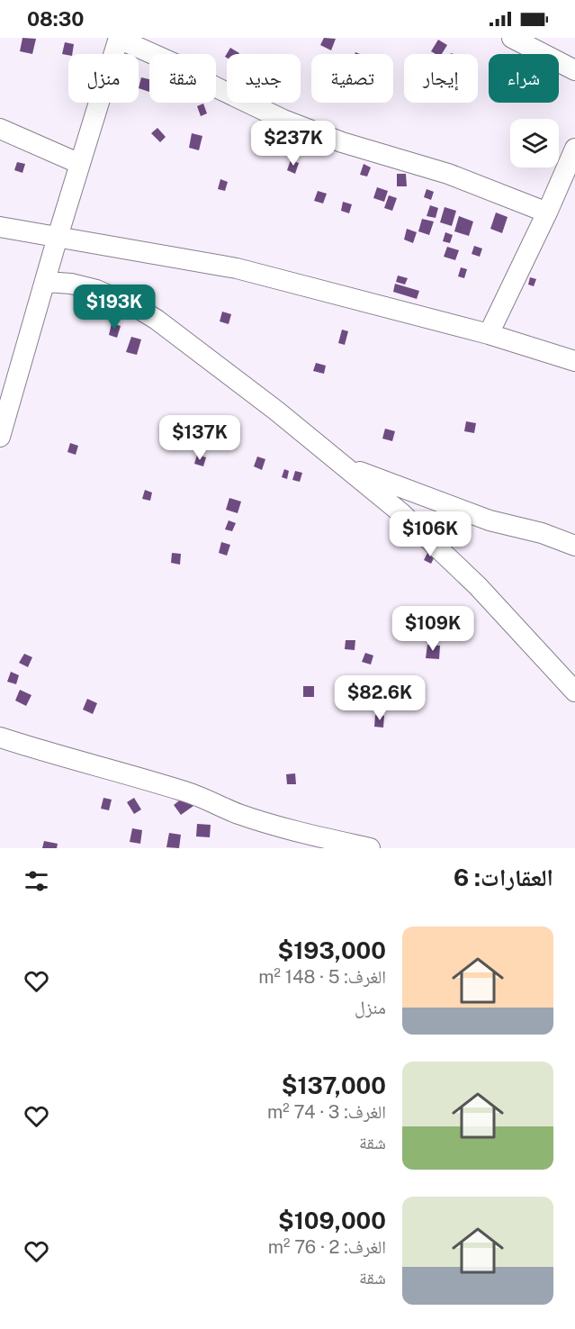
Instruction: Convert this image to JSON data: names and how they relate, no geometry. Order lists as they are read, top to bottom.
{
  "page": {
    "status": "08:30",
    "chip": [
      "شراء",
      "إيجار",
      "تصفية",
      "جديد",
      "شقة",
      "منزل"
    ],
    "price": [
      "$237K",
      "$193K",
      "$137K",
      "$106K",
      "$109K",
      "$82.6K"
    ],
    "heading": "العقارات: 6",
    "list": [
      {
        "name": "$193,000",
        "note": "الغرف: 5 · 148 m² · منزل"
      },
      {
        "name": "$137,000",
        "note": "الغرف: 3 · 74 m² · شقة"
      },
      {
        "name": "$109,000",
        "note": "الغرف: 2 · 76 m² · شقة"
      }
    ]
  }
}
